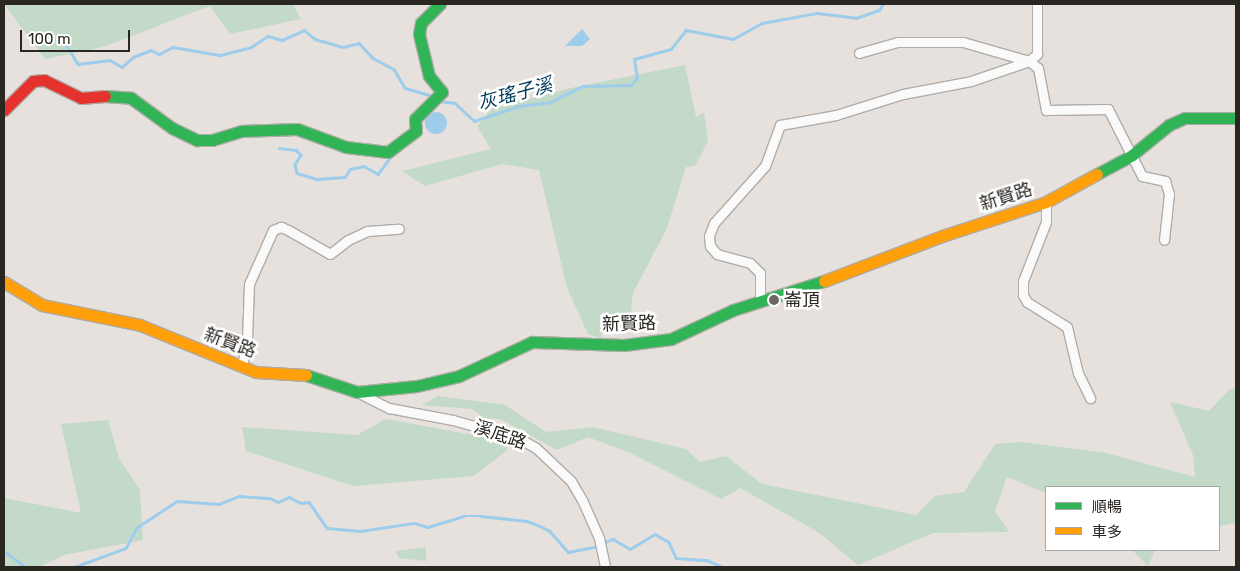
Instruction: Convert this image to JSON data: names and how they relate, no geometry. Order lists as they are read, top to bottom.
{
  "streets": {
    "street": ["新賢路", "溪底路"]
  },
  "crossings": [
    ["新賢路", "溪底路"]
  ],
  "water": ["灰瑤子溪"],
  "places": ["崙頂"],
  "legend": ["順暢", "車多"],
  "scale_bar": "100 m"
}
